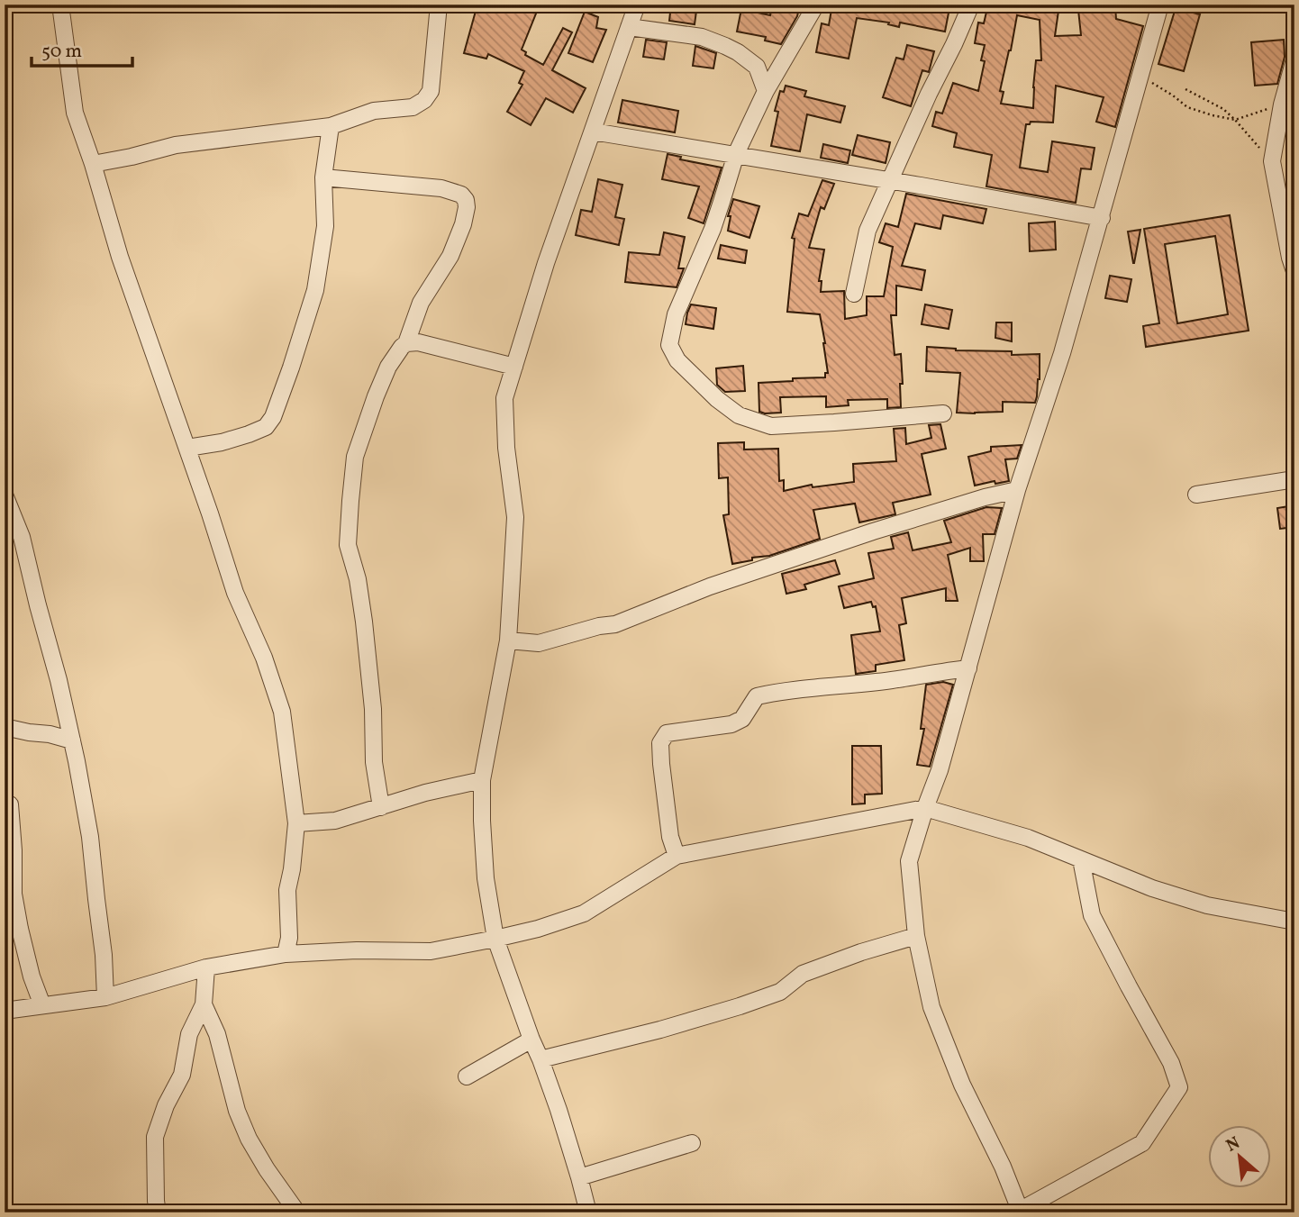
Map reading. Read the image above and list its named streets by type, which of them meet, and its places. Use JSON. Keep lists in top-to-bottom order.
{
  "scale_bar": "50 m",
  "north": "top left"
}
